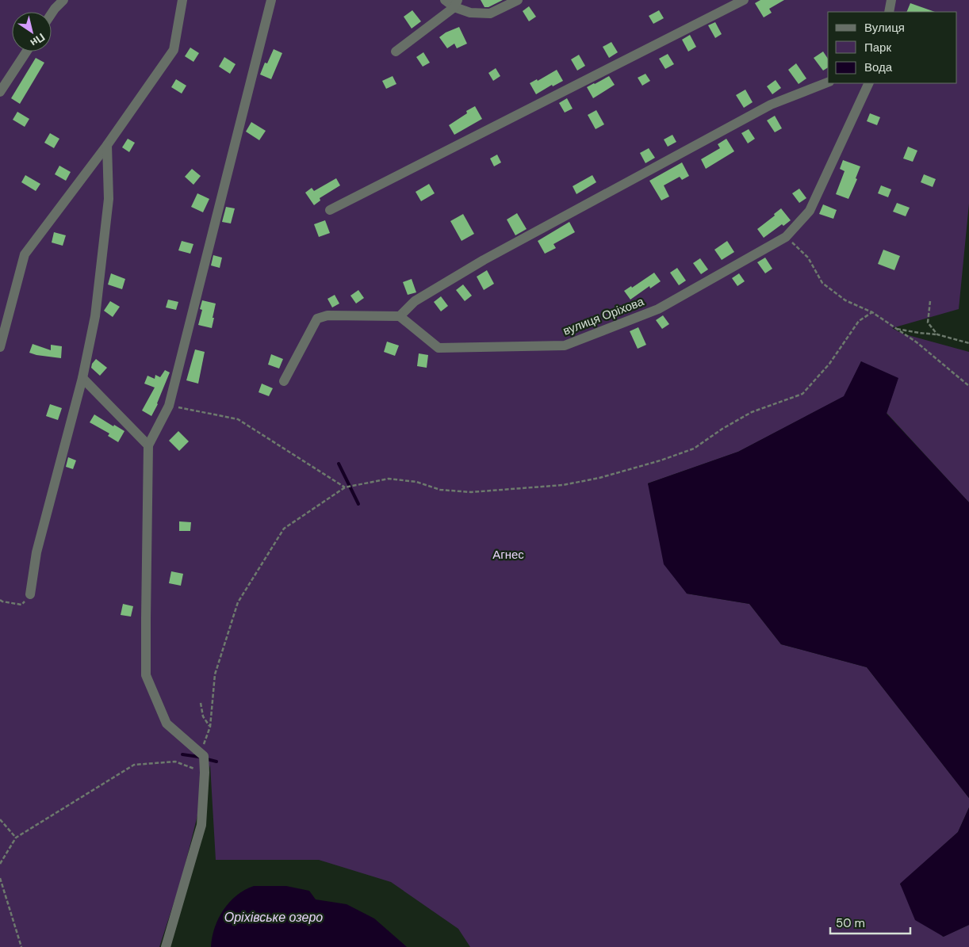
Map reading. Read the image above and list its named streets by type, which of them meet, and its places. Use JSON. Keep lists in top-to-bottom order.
{
  "streets": {
    "lane": ["вулиця Оріхова"]
  },
  "water": ["Оріхівське озеро"],
  "parks": ["Агнес"],
  "legend": ["Вулиця", "Парк", "Вода"],
  "scale_bar": "50 m",
  "north": "bottom right"
}
